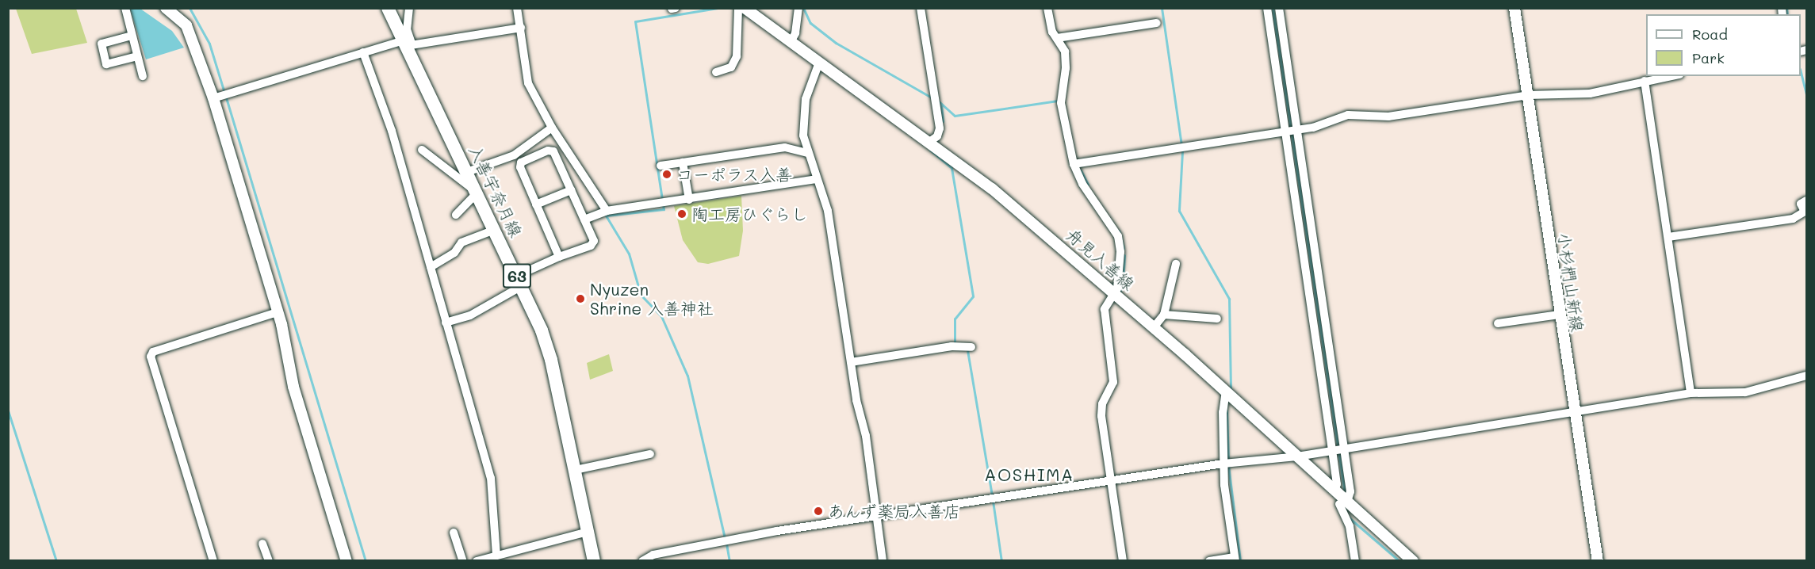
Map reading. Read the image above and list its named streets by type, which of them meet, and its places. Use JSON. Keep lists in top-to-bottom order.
{
  "streets": {
    "main road": [
      "入善宇奈月線",
      "舟見入善線",
      "63",
      "小杉椚山新線"
    ]
  },
  "districts": ["AOSHIMA"],
  "places": [
    "コーポラス入善",
    "陶工房ひぐらし",
    "Nyuzen Shrine 入善神社",
    "あんず薬局入善店"
  ],
  "legend": ["Road", "Park"]
}
